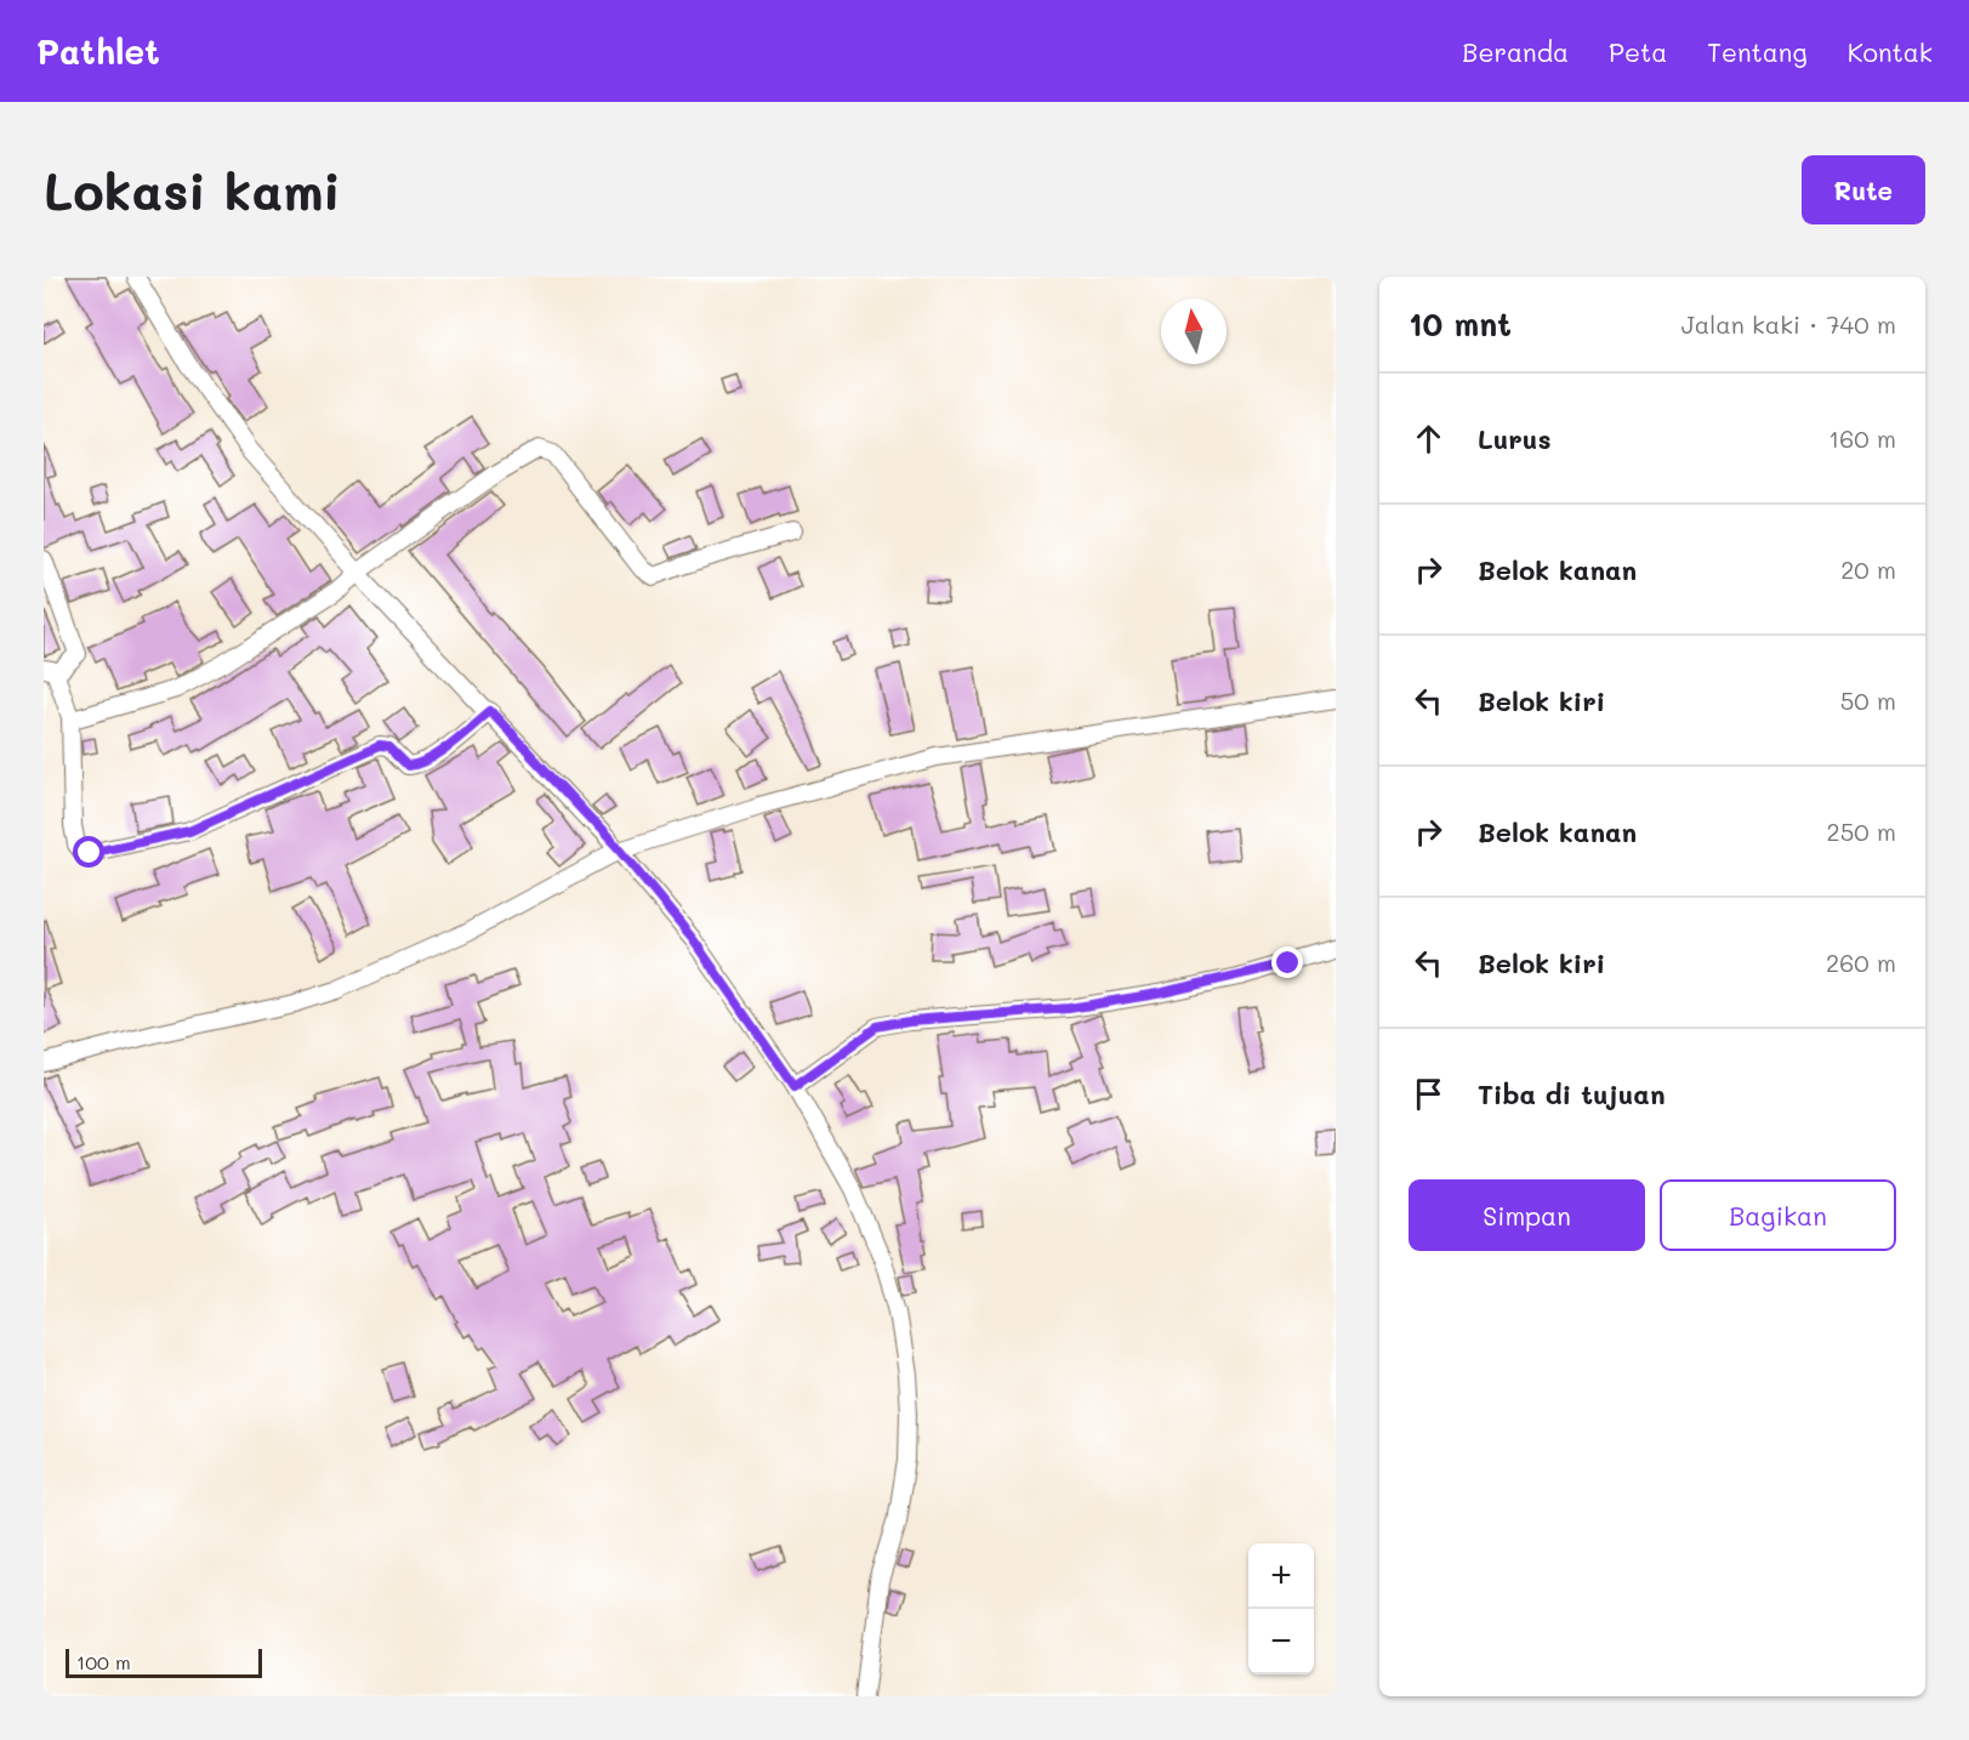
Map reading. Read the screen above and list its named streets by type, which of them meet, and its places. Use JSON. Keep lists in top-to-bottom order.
{
  "scale_bar": "100 m",
  "north": "top",
  "page": {
    "header": "Pathlet",
    "nav": [
      "Beranda",
      "Peta",
      "Tentang",
      "Kontak"
    ],
    "buttons": [
      "Rute",
      ["Simpan", "Bagikan"]
    ],
    "title": "Lokasi kami",
    "heading": ["10 mnt", "Jalan kaki · 740 m"],
    "list": [
      ["Lurus", "160 m"],
      ["Belok kanan", "20 m"],
      ["Belok kiri", "50 m"],
      ["Belok kanan", "250 m"],
      ["Belok kiri", "260 m"],
      "Tiba di tujuan"
    ],
    "map_buttons": ["+", "−"],
    "scale": "100 m"
  }
}
